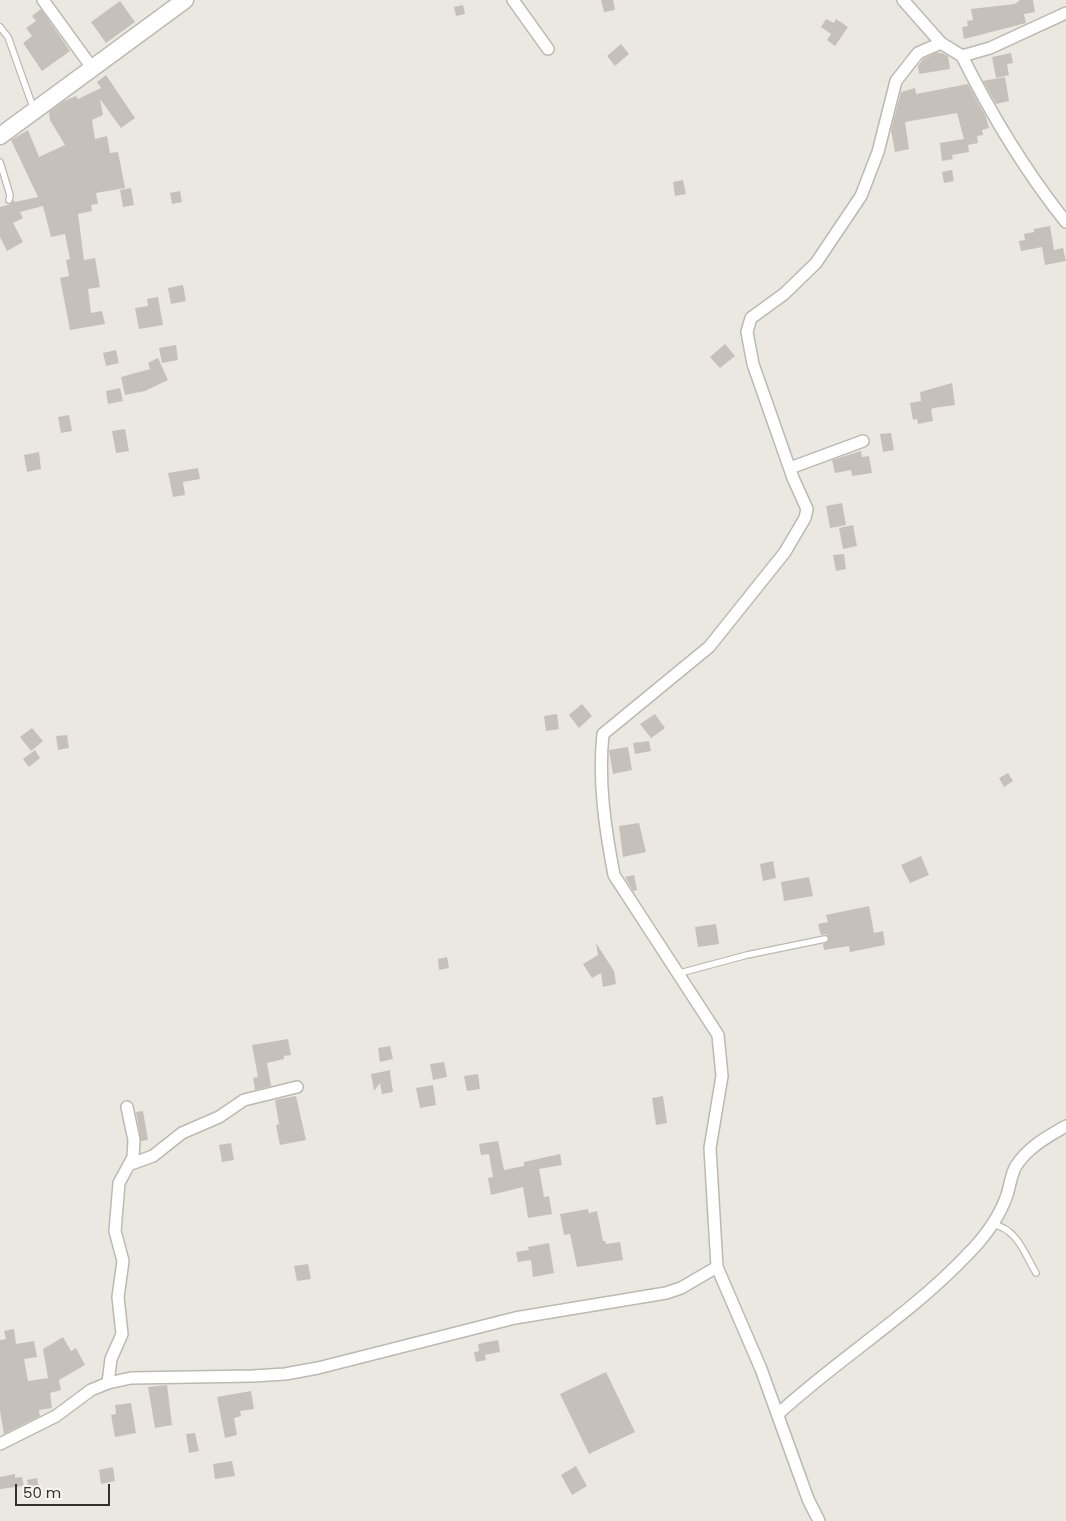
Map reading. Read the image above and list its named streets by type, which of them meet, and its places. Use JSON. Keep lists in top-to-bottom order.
{
  "scale_bar": "50 m"
}
